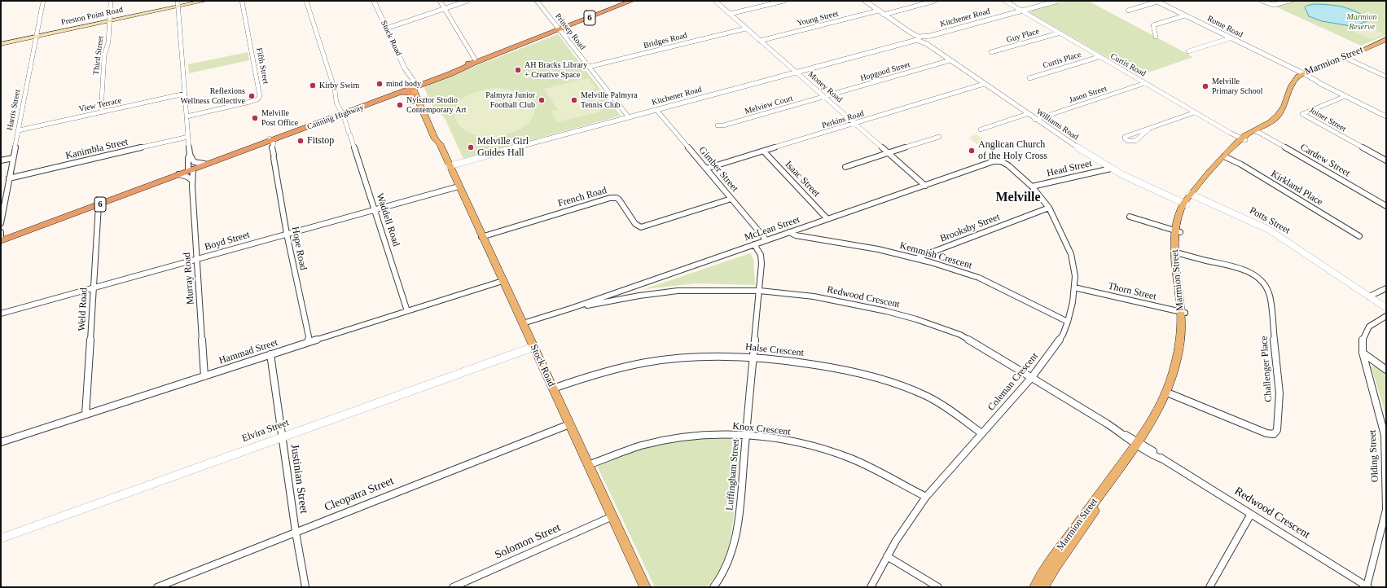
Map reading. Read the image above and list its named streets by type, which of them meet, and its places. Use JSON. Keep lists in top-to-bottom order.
{
  "streets": {
    "highway": ["6", "Canning Highway"],
    "main road": ["Preston Point Road", "Stock Road", "Marmion Street"],
    "street": [
      "Kitchener Road",
      "Young Street",
      "Rome Road",
      "Prinsep Road",
      "Guy Place",
      "Bridges Road",
      "Third Street",
      "Curtis Place",
      "Curtis Road",
      "Fifth Street",
      "Hopgood Street",
      "Money Road",
      "Jason Street",
      "View Terrace",
      "Melview Court",
      "Harris Street",
      "Perkins Road",
      "Joiner Street",
      "Williams Road",
      "Kanimbla Street",
      "Cardew Street",
      "Head Street",
      "Gimber Street",
      "Isaac Street",
      "Kirkland Place",
      "French Road",
      "Waddell Road",
      "Potts Street",
      "Brooksby Street",
      "McLean Street",
      "Boyd Street",
      "Hope Road",
      "Kemmish Crescent",
      "Murray Road",
      "Thorn Street",
      "Redwood Crescent",
      "Weld Road",
      "Halse Crescent",
      "Hammad Street",
      "Challenger Place",
      "Coleman Crescent",
      "Knox Crescent",
      "Elvira Street",
      "Olding Street",
      "Luffingham Street",
      "Justinian Street",
      "Cleopatra Street",
      "Solomon Street"
    ]
  },
  "crossings": [
    ["Preston Point Road", "Third Street"],
    ["Preston Point Road", "Harris Street"],
    ["Preston Point Road", "Murray Road"],
    ["Kitchener Road", "Prinsep Road"],
    ["Kitchener Road", "Stock Road"],
    ["Kitchener Road", "Curtis Road"],
    ["Kitchener Road", "Money Road"],
    ["Kitchener Road", "Williams Road"],
    ["Kitchener Road", "Gimber Street"],
    ["Young Street", "Money Road"],
    ["Young Street", "Williams Road"],
    ["Rome Road", "Marmion Street"],
    ["Rome Road", "Joiner Street"],
    ["Prinsep Road", "Bridges Road"],
    ["Prinsep Road", "Canning Highway"],
    ["Guy Place", "Curtis Road"],
    ["Stock Road", "Canning Highway"],
    ["Stock Road", "French Road"],
    ["Stock Road", "McLean Street"],
    ["Stock Road", "Boyd Street"],
    ["Stock Road", "Halse Crescent"],
    ["Stock Road", "Hammad Street"],
    ["Stock Road", "Knox Crescent"],
    ["Stock Road", "Elvira Street"],
    ["Stock Road", "Cleopatra Street"],
    ["Stock Road", "Solomon Street"],
    ["Bridges Road", "Money Road"],
    ["Third Street", "View Terrace"],
    ["Curtis Place", "Curtis Road"],
    ["Marmion Street", "Curtis Road"],
    ["Marmion Street", "Williams Road"],
    ["Marmion Street", "Cardew Street"],
    ["Marmion Street", "Kirkland Place"],
    ["Marmion Street", "Potts Street"],
    ["Marmion Street", "Thorn Street"],
    ["Marmion Street", "Redwood Crescent"],
    ["Marmion Street", "Challenger Place"],
    ["Curtis Road", "Jason Street"],
    ["Fifth Street", "Murray Road"],
    ["Hopgood Street", "Money Road"],
    ["Hopgood Street", "Melview Court"],
    ["Hopgood Street", "Williams Road"],
    ["Money Road", "Melview Court"],
    ["Money Road", "Perkins Road"],
    ["Money Road", "McLean Street"],
    ["Jason Street", "Williams Road"],
    ["View Terrace", "Harris Street"],
    ["View Terrace", "Murray Road"],
    ["Harris Street", "Kanimbla Street"],
    ["Canning Highway", "Waddell Road"],
    ["Canning Highway", "Hope Road"],
    ["Canning Highway", "Murray Road"],
    ["Canning Highway", "Weld Road"],
    ["Perkins Road", "Williams Road"],
    ["Perkins Road", "Gimber Street"],
    ["Perkins Road", "Isaac Street"],
    ["Williams Road", "Head Street"],
    ["Kanimbla Street", "Murray Road"],
    ["Head Street", "Coleman Crescent"],
    ["Gimber Street", "French Road"],
    ["Gimber Street", "McLean Street"],
    ["Isaac Street", "McLean Street"],
    ["Waddell Road", "Boyd Street"],
    ["Waddell Road", "Hammad Street"],
    ["Brooksby Street", "Kemmish Crescent"],
    ["Brooksby Street", "Coleman Crescent"],
    ["McLean Street", "Kemmish Crescent"],
    ["McLean Street", "Redwood Crescent"],
    ["McLean Street", "Coleman Crescent"],
    ["McLean Street", "Luffingham Street"],
    ["Boyd Street", "Hope Road"],
    ["Boyd Street", "Murray Road"],
    ["Boyd Street", "Weld Road"],
    ["Hope Road", "Hammad Street"],
    ["Kemmish Crescent", "Coleman Crescent"],
    ["Murray Road", "Hammad Street"],
    ["Thorn Street", "Coleman Crescent"],
    ["Redwood Crescent", "Coleman Crescent"],
    ["Redwood Crescent", "Olding Street"],
    ["Redwood Crescent", "Luffingham Street"],
    ["Weld Road", "Hammad Street"],
    ["Halse Crescent", "Coleman Crescent"],
    ["Halse Crescent", "Luffingham Street"],
    ["Hammad Street", "Justinian Street"],
    ["Coleman Crescent", "Knox Crescent"],
    ["Knox Crescent", "Luffingham Street"],
    ["Elvira Street", "Justinian Street"],
    ["Justinian Street", "Cleopatra Street"]
  ],
  "districts": ["Melville"],
  "parks": ["Marmion Reserve"],
  "places": [
    "AH Bracks Library + Creative Space",
    "mind body",
    "Kirby Swim",
    "Melville Primary School",
    "Reflexions Wellness Collective",
    "Palmyra Junior Football Club",
    "Melville Palmyra Tennis Club",
    "Nyisztor Studio Contemporary Art",
    "Melville Post Office",
    "Fitstop",
    "Melville Girl Guides Hall",
    "Anglican Church of the Holy Cross"
  ]
}
